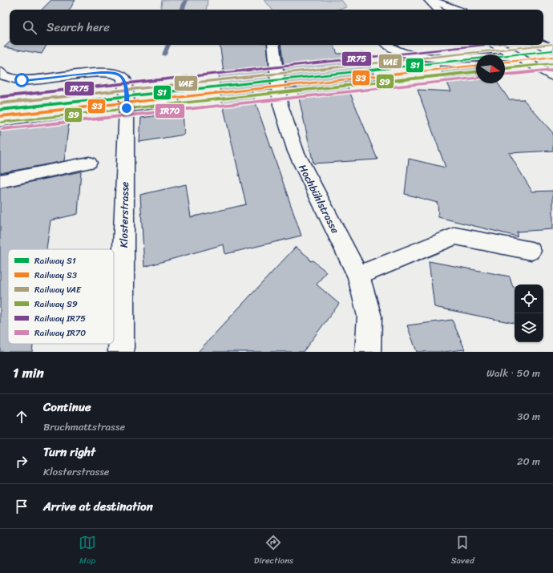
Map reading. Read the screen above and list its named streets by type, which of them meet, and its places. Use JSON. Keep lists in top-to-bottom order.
{
  "streets": {
    "street": ["Hochbühlstrasse", "Klosterstrasse"]
  },
  "lines": [
    "rail line VAE",
    "rail line IR75",
    "rail line S1",
    "rail line S3",
    "rail line S9",
    "rail line IR70"
  ],
  "legend": [
    "Railway S1",
    "Railway S3",
    "Railway VAE",
    "Railway S9",
    "Railway IR75",
    "Railway IR70"
  ],
  "north": "right",
  "page": {
    "search": "Search here",
    "heading": ["1 min", "Walk · 50 m"],
    "list": [
      ["Continue", "Bruchmattstrasse", "30 m"],
      ["Turn right", "Klosterstrasse", "20 m"],
      "Arrive at destination"
    ],
    "nav": ["Map", "Directions", "Saved"]
  }
}
